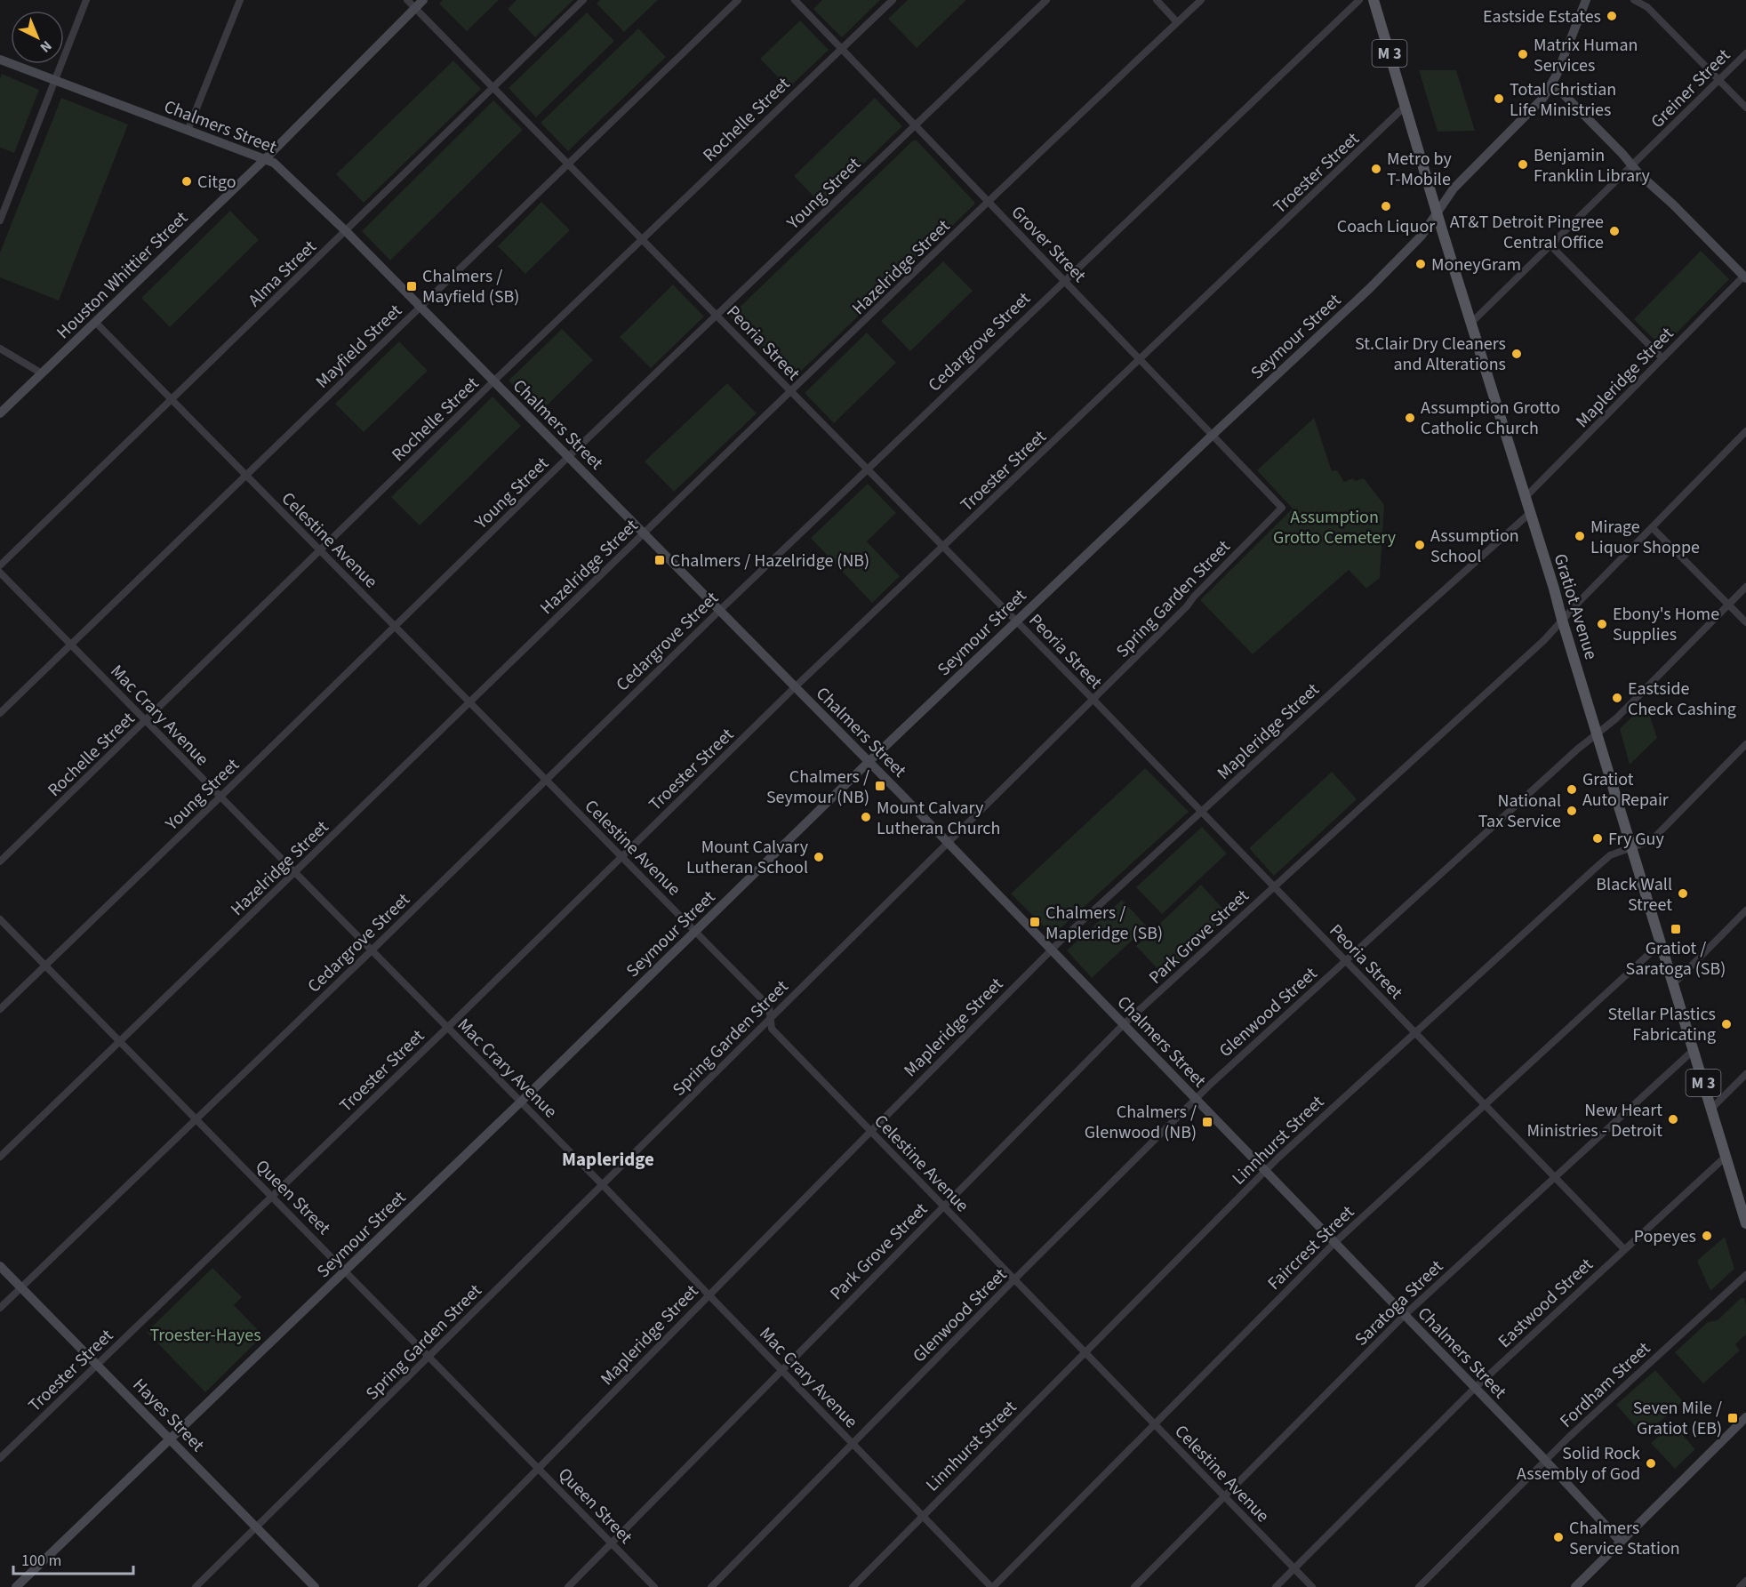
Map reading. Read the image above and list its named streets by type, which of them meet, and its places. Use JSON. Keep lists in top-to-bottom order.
{
  "streets": {
    "main road": ["M 3", "Gratiot Avenue"],
    "street": [
      "Greiner Street",
      "Rochelle Street",
      "Chalmers Street",
      "Troester Street",
      "Young Street",
      "Grover Street",
      "Hazelridge Street",
      "Alma Street",
      "Houston Whittier Street",
      "Seymour Street",
      "Cedargrove Street",
      "Peoria Street",
      "Mayfield Street",
      "Mapleridge Street",
      "Celestine Avenue",
      "Spring Garden Street",
      "Mac Crary Avenue",
      "Park Grove Street",
      "Glenwood Street",
      "Linnhurst Street",
      "Queen Street",
      "Faircrest Street",
      "Saratoga Street",
      "Eastwood Street",
      "Fordham Street",
      "Hayes Street"
    ]
  },
  "crossings": [
    ["Greiner Street", "Gratiot Avenue"],
    ["Rochelle Street", "Chalmers Street"],
    ["Rochelle Street", "Grover Street"],
    ["Rochelle Street", "Peoria Street"],
    ["Rochelle Street", "Celestine Avenue"],
    ["Rochelle Street", "Mac Crary Avenue"],
    ["Chalmers Street", "Troester Street"],
    ["Chalmers Street", "Young Street"],
    ["Chalmers Street", "Hazelridge Street"],
    ["Chalmers Street", "Alma Street"],
    ["Chalmers Street", "Houston Whittier Street"],
    ["Chalmers Street", "Seymour Street"],
    ["Chalmers Street", "Cedargrove Street"],
    ["Chalmers Street", "Mayfield Street"],
    ["Chalmers Street", "Mapleridge Street"],
    ["Chalmers Street", "Spring Garden Street"],
    ["Chalmers Street", "Park Grove Street"],
    ["Chalmers Street", "Glenwood Street"],
    ["Chalmers Street", "Linnhurst Street"],
    ["Chalmers Street", "Faircrest Street"],
    ["Chalmers Street", "Saratoga Street"],
    ["Chalmers Street", "Eastwood Street"],
    ["Chalmers Street", "Fordham Street"],
    ["Troester Street", "Grover Street"],
    ["Troester Street", "Peoria Street"],
    ["Troester Street", "Celestine Avenue"],
    ["Troester Street", "Gratiot Avenue"],
    ["Troester Street", "Mac Crary Avenue"],
    ["Troester Street", "Queen Street"],
    ["Troester Street", "Hayes Street"],
    ["Young Street", "Grover Street"],
    ["Young Street", "Peoria Street"],
    ["Young Street", "Celestine Avenue"],
    ["Young Street", "Mac Crary Avenue"],
    ["Young Street", "Queen Street"],
    ["Grover Street", "Hazelridge Street"],
    ["Grover Street", "Seymour Street"],
    ["Grover Street", "Cedargrove Street"],
    ["Grover Street", "Spring Garden Street"],
    ["Hazelridge Street", "Peoria Street"],
    ["Hazelridge Street", "Celestine Avenue"],
    ["Hazelridge Street", "Mac Crary Avenue"],
    ["Hazelridge Street", "Queen Street"],
    ["Alma Street", "Peoria Street"],
    ["Alma Street", "Celestine Avenue"],
    ["Houston Whittier Street", "Peoria Street"],
    ["Houston Whittier Street", "Celestine Avenue"],
    ["Seymour Street", "Peoria Street"],
    ["Seymour Street", "Celestine Avenue"],
    ["Seymour Street", "Gratiot Avenue"],
    ["Seymour Street", "Mac Crary Avenue"],
    ["Seymour Street", "Queen Street"],
    ["Seymour Street", "Hayes Street"],
    ["Cedargrove Street", "Peoria Street"],
    ["Cedargrove Street", "Celestine Avenue"],
    ["Cedargrove Street", "Mac Crary Avenue"],
    ["Cedargrove Street", "Queen Street"],
    ["Cedargrove Street", "Hayes Street"],
    ["Peoria Street", "Mayfield Street"],
    ["Peoria Street", "Mapleridge Street"],
    ["Peoria Street", "Spring Garden Street"],
    ["Peoria Street", "Park Grove Street"],
    ["Peoria Street", "Glenwood Street"],
    ["Peoria Street", "Linnhurst Street"],
    ["Peoria Street", "Faircrest Street"],
    ["Peoria Street", "Saratoga Street"],
    ["Peoria Street", "Eastwood Street"],
    ["Mayfield Street", "Celestine Avenue"],
    ["Mayfield Street", "Mac Crary Avenue"],
    ["Mapleridge Street", "Celestine Avenue"],
    ["Mapleridge Street", "Gratiot Avenue"],
    ["Mapleridge Street", "Mac Crary Avenue"],
    ["Mapleridge Street", "Queen Street"],
    ["Celestine Avenue", "Spring Garden Street"],
    ["Celestine Avenue", "Park Grove Street"],
    ["Celestine Avenue", "Glenwood Street"],
    ["Celestine Avenue", "Linnhurst Street"],
    ["Celestine Avenue", "Faircrest Street"],
    ["Celestine Avenue", "Saratoga Street"],
    ["Celestine Avenue", "Eastwood Street"],
    ["Spring Garden Street", "Mac Crary Avenue"],
    ["Spring Garden Street", "Queen Street"],
    ["Spring Garden Street", "Hayes Street"],
    ["Gratiot Avenue", "Park Grove Street"],
    ["Gratiot Avenue", "Glenwood Street"],
    ["Gratiot Avenue", "Linnhurst Street"],
    ["Gratiot Avenue", "Faircrest Street"],
    ["Gratiot Avenue", "Saratoga Street"],
    ["Gratiot Avenue", "Eastwood Street"],
    ["Mac Crary Avenue", "Park Grove Street"],
    ["Mac Crary Avenue", "Glenwood Street"],
    ["Mac Crary Avenue", "Linnhurst Street"],
    ["Mac Crary Avenue", "Faircrest Street"],
    ["Park Grove Street", "Queen Street"]
  ],
  "districts": ["Mapleridge"],
  "parks": ["Assumption Grotto Cemetery", "Troester-Hayes"],
  "places": {
    "other": [
      "Eastside Estates",
      "Matrix Human Services",
      "Total Christian Life Ministries",
      "Benjamin Franklin Library",
      "Metro by T-Mobile",
      "Citgo",
      "Coach Liquor",
      "AT&T Detroit Pingree Central Office",
      "MoneyGram",
      "St.Clair Dry Cleaners and Alterations",
      "Assumption Grotto Catholic Church",
      "Mirage Liquor Shoppe",
      "Assumption School",
      "Ebony's Home Supplies",
      "Eastside Check Cashing",
      "Gratiot Auto Repair",
      "National Tax Service",
      "Mount Calvary Lutheran Church",
      "Fry Guy",
      "Mount Calvary Lutheran School",
      "Black Wall Street",
      "Stellar Plastics Fabricating",
      "New Heart Ministries - Detroit",
      "Popeyes",
      "Solid Rock Assembly of God",
      "Chalmers Service Station"
    ],
    "transit": [
      "Chalmers / Mayfield (SB)",
      "Chalmers / Hazelridge (NB)",
      "Chalmers / Seymour (NB)",
      "Chalmers / Mapleridge (SB)",
      "Gratiot / Saratoga (SB)",
      "Chalmers / Glenwood (NB)",
      "Seven Mile / Gratiot (EB)"
    ]
  },
  "scale_bar": "100 m",
  "north": "bottom right"
}
